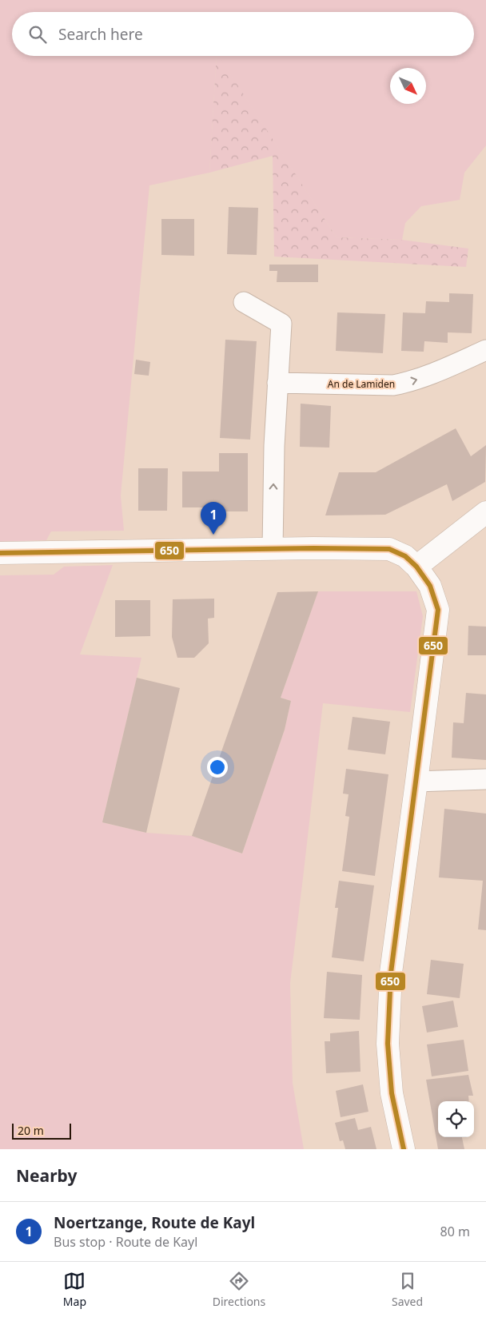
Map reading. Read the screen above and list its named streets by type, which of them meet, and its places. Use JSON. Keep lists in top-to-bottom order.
{
  "streets": {
    "street": ["An de Lamiden"]
  },
  "one_way": ["An de Lamiden"],
  "lines": ["transit line 650"],
  "scale_bar": "20 m",
  "north": "bottom right",
  "page": {
    "search": "Search here",
    "pins": "1",
    "scale": "20 m",
    "heading": "Nearby",
    "list": [
      {
        "mark": "1",
        "name": "Noertzange, Route de Kayl",
        "note": "Bus stop · Route de Kayl",
        "value": "80 m"
      }
    ],
    "nav": ["Map", "Directions", "Saved"]
  }
}
